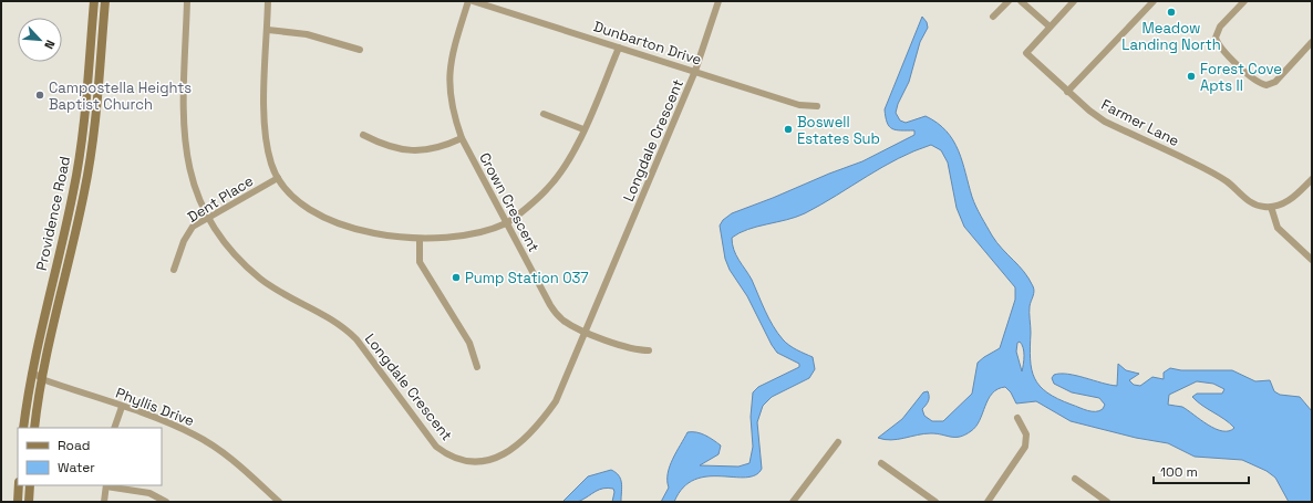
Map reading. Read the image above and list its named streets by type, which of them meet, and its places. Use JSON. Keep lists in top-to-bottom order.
{
  "streets": {
    "main road": ["Providence Road"],
    "street": [
      "Dunbarton Drive",
      "Farmer Lane",
      "Longdale Crescent",
      "Dent Place",
      "Crown Crescent",
      "Phyllis Drive"
    ]
  },
  "crossings": [
    ["Dunbarton Drive", "Longdale Crescent"],
    ["Longdale Crescent", "Dent Place"],
    ["Longdale Crescent", "Crown Crescent"],
    ["Providence Road", "Phyllis Drive"]
  ],
  "places": [
    "Meadow Landing North",
    "Forest Cove Apts II",
    "Campostella Heights Baptist Church",
    "Boswell Estates Sub",
    "Pump Station 037"
  ],
  "legend": ["Road", "Water"],
  "scale_bar": "100 m",
  "north": "bottom right"
}
